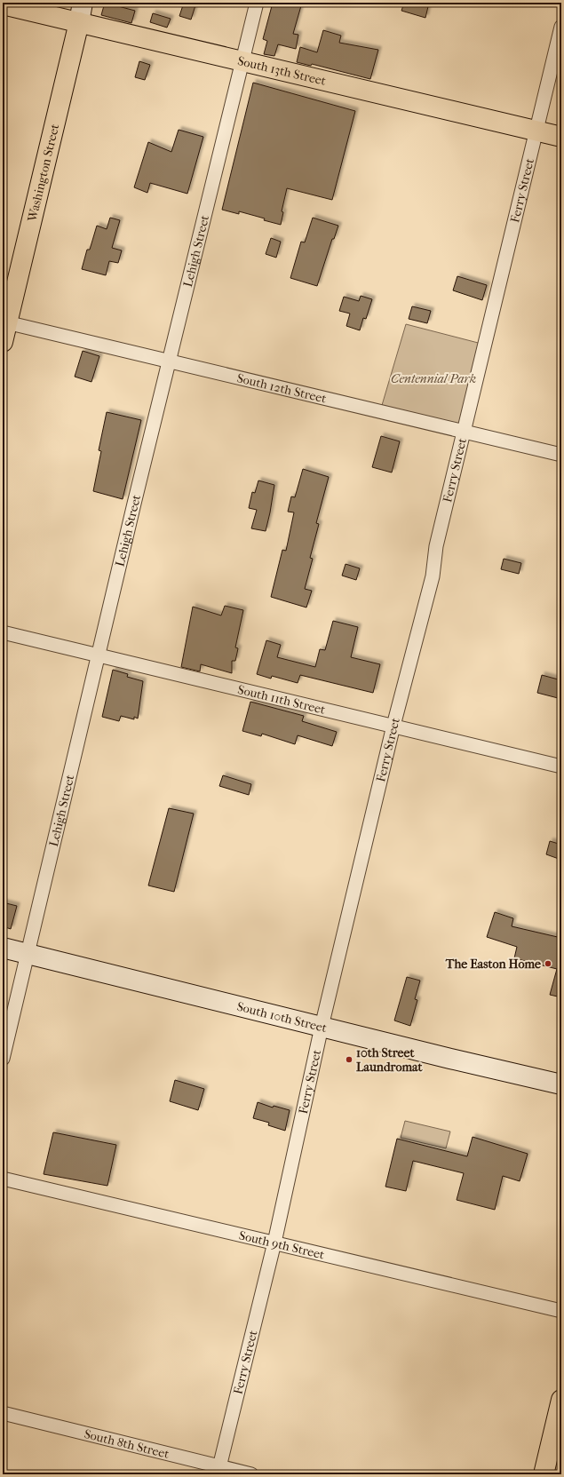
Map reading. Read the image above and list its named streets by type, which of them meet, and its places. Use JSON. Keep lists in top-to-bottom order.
{
  "streets": {
    "main road": ["South 13th Street", "Washington Street"],
    "street": [
      "Ferry Street",
      "Lehigh Street",
      "South 12th Street",
      "South 11th Street",
      "South 10th Street",
      "South 9th Street",
      "South 8th Street"
    ]
  },
  "crossings": [
    ["South 13th Street", "Washington Street"],
    ["South 13th Street", "Ferry Street"],
    ["South 13th Street", "Lehigh Street"],
    ["Washington Street", "South 12th Street"],
    ["Ferry Street", "South 12th Street"],
    ["Ferry Street", "South 11th Street"],
    ["Ferry Street", "South 10th Street"],
    ["Ferry Street", "South 9th Street"],
    ["Ferry Street", "South 8th Street"],
    ["Lehigh Street", "South 12th Street"],
    ["Lehigh Street", "South 11th Street"],
    ["Lehigh Street", "South 10th Street"]
  ],
  "parks": ["Centennial Park"],
  "places": ["The Easton Home", "10th Street Laundromat"]
}
